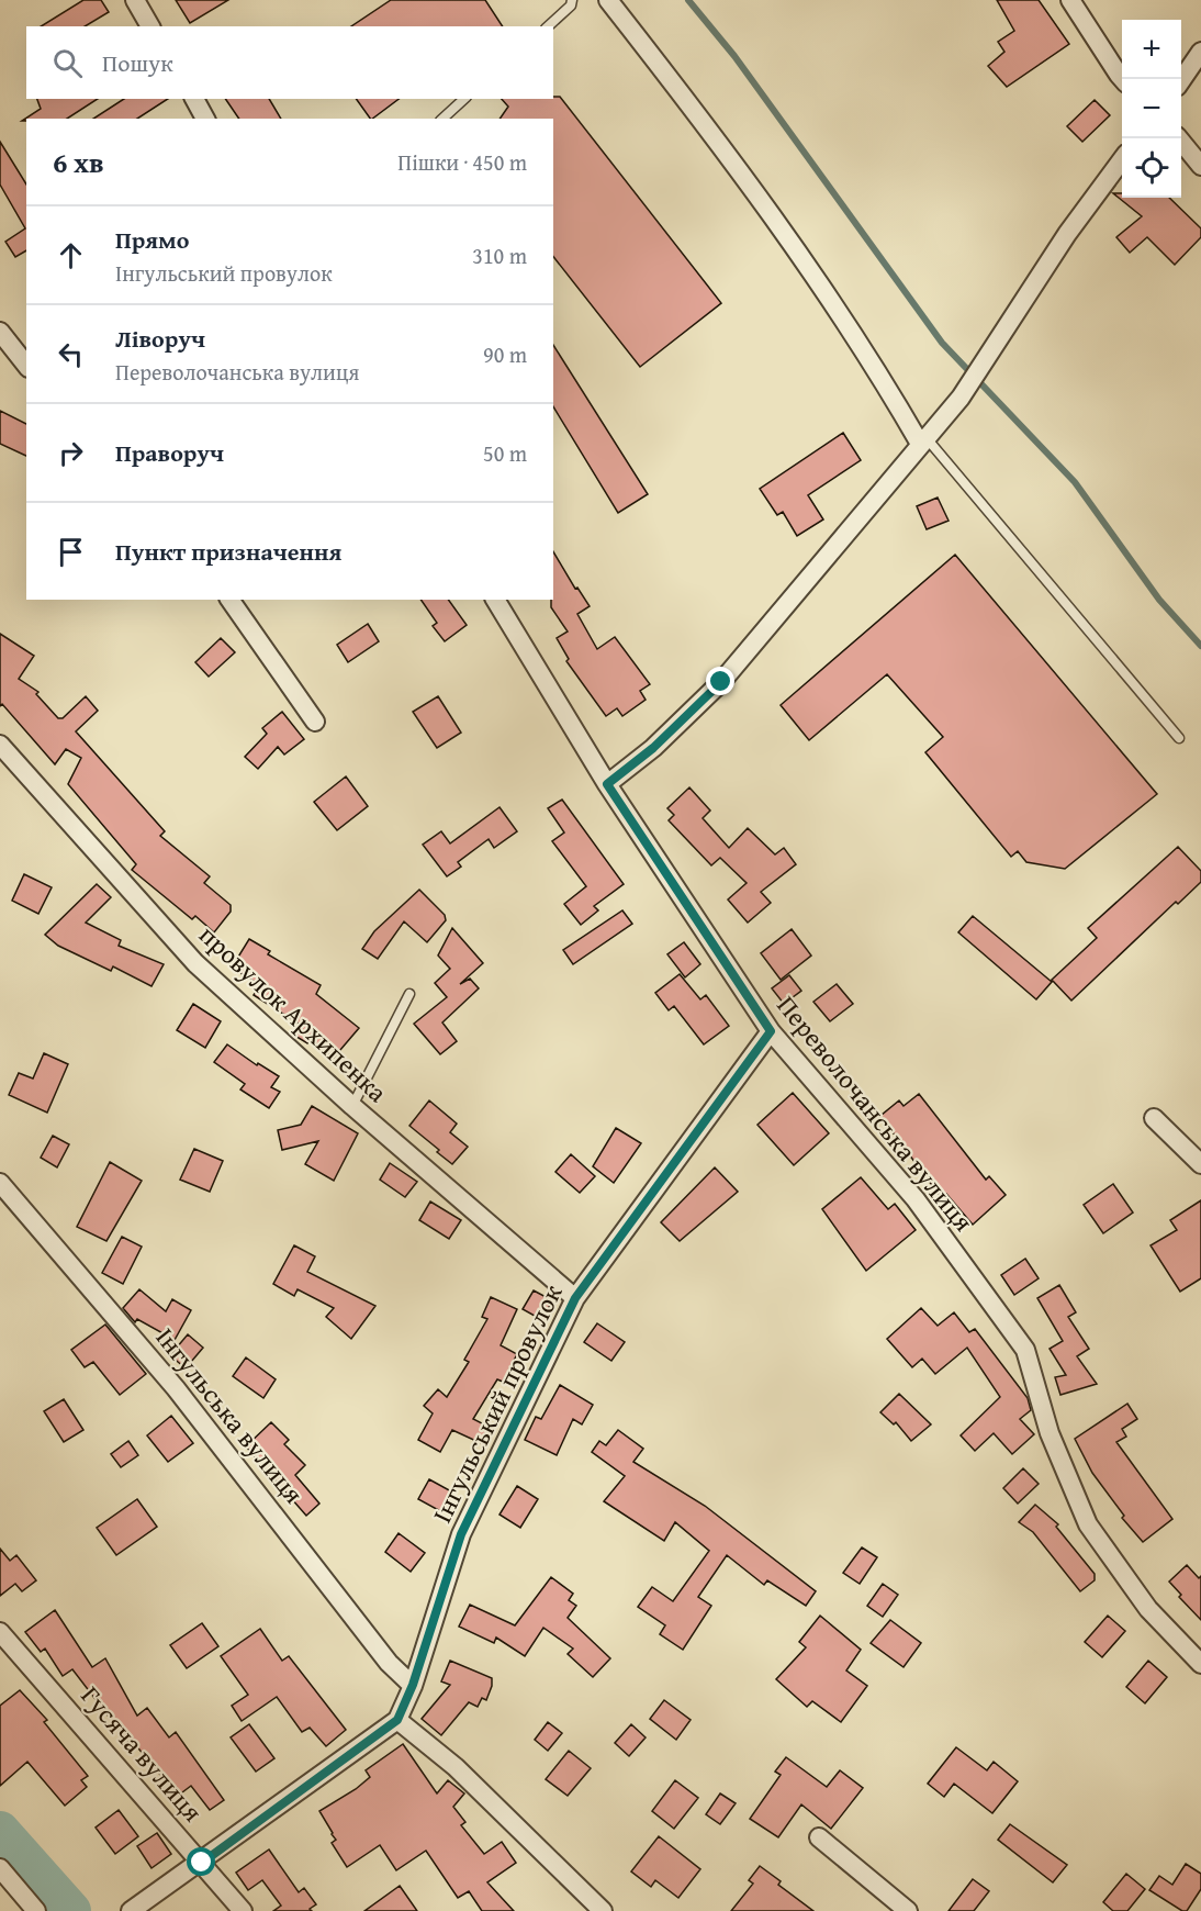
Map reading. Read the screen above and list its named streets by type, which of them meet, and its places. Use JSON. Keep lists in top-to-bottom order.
{
  "streets": {
    "street": [
      "провулок Архипенка",
      "Переволочанська вулиця",
      "Інгульський провулок",
      "Інгульська вулиця",
      "Гусяча вулиця"
    ]
  },
  "crossings": [
    ["провулок Архипенка", "Інгульський провулок"],
    ["Переволочанська вулиця", "Інгульський провулок"],
    ["Інгульський провулок", "Інгульська вулиця"]
  ],
  "page": {
    "map_buttons": ["+", "−"],
    "search": "Пошук",
    "heading": ["6 хв", "Пішки · 450 m"],
    "list": [
      ["Прямо", "Інгульський провулок", "310 m"],
      ["Ліворуч", "Переволочанська вулиця", "90 m"],
      ["Праворуч", "50 m"],
      "Пункт призначення"
    ]
  }
}
